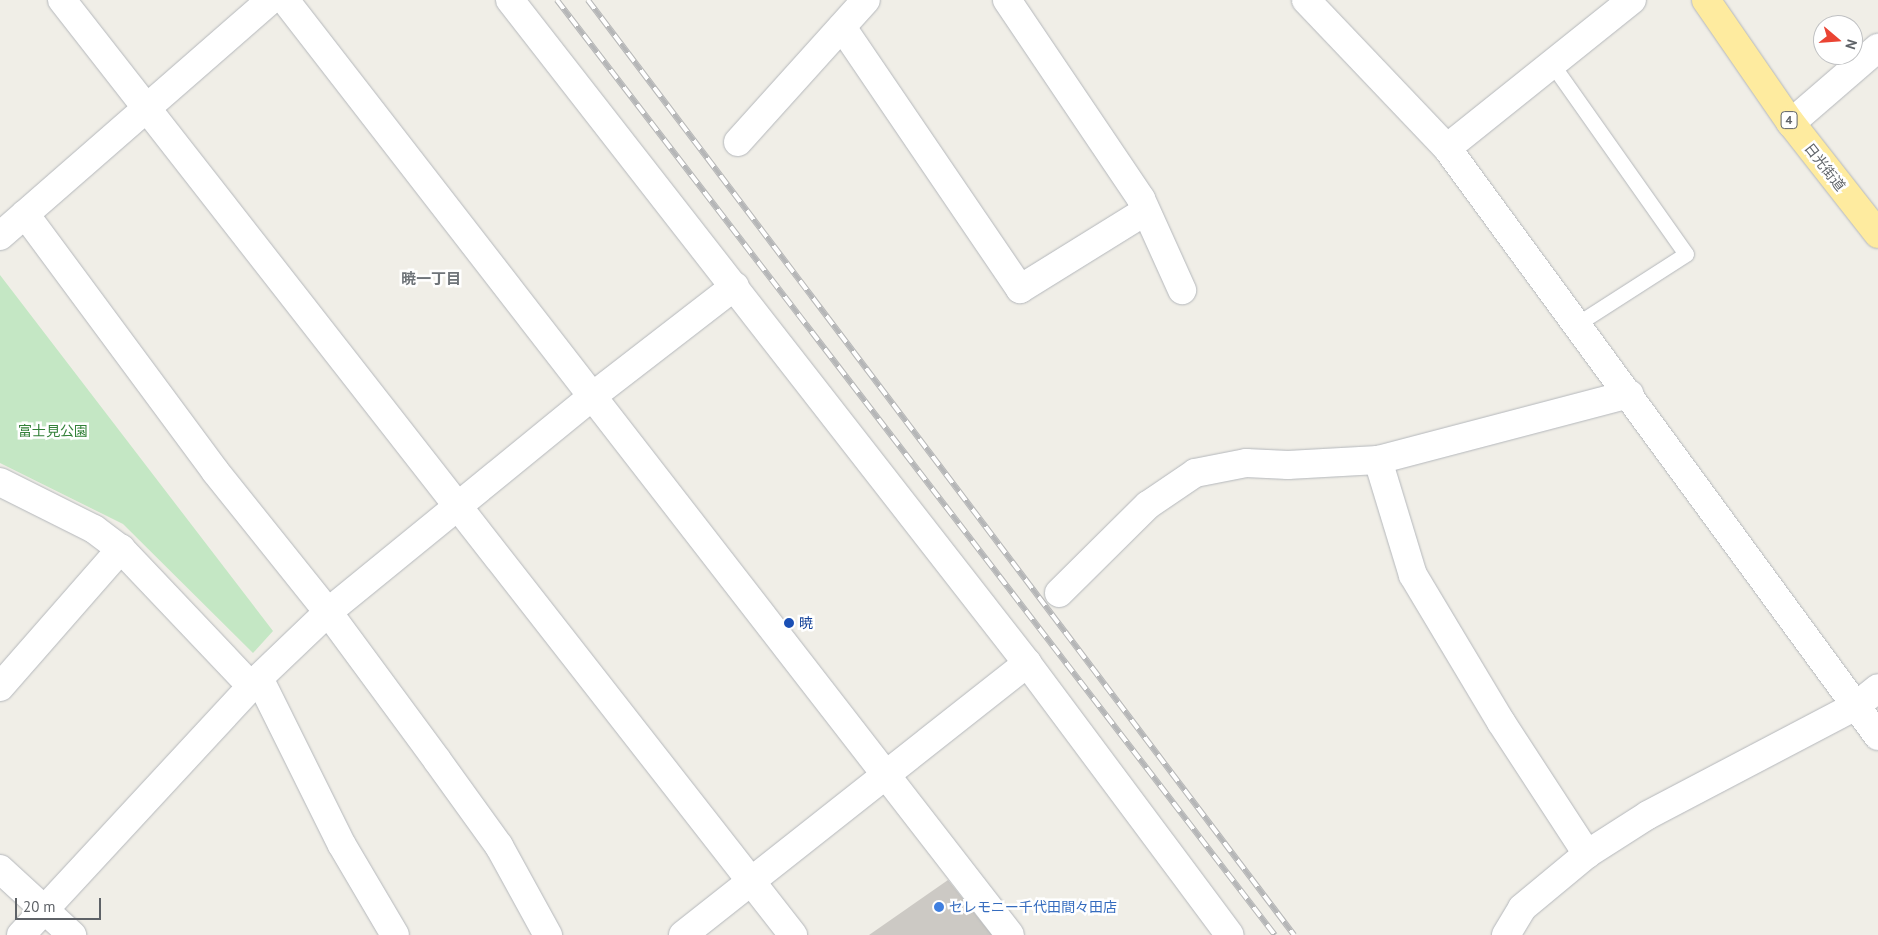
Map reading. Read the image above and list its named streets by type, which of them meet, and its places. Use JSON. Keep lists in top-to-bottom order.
{
  "streets": {
    "highway": ["4", "日光街道"]
  },
  "districts": ["暁一丁目"],
  "parks": ["富士見公園"],
  "places": ["暁", "セレモニー千代田間々田店"],
  "scale_bar": "20 m",
  "north": "right"
}
